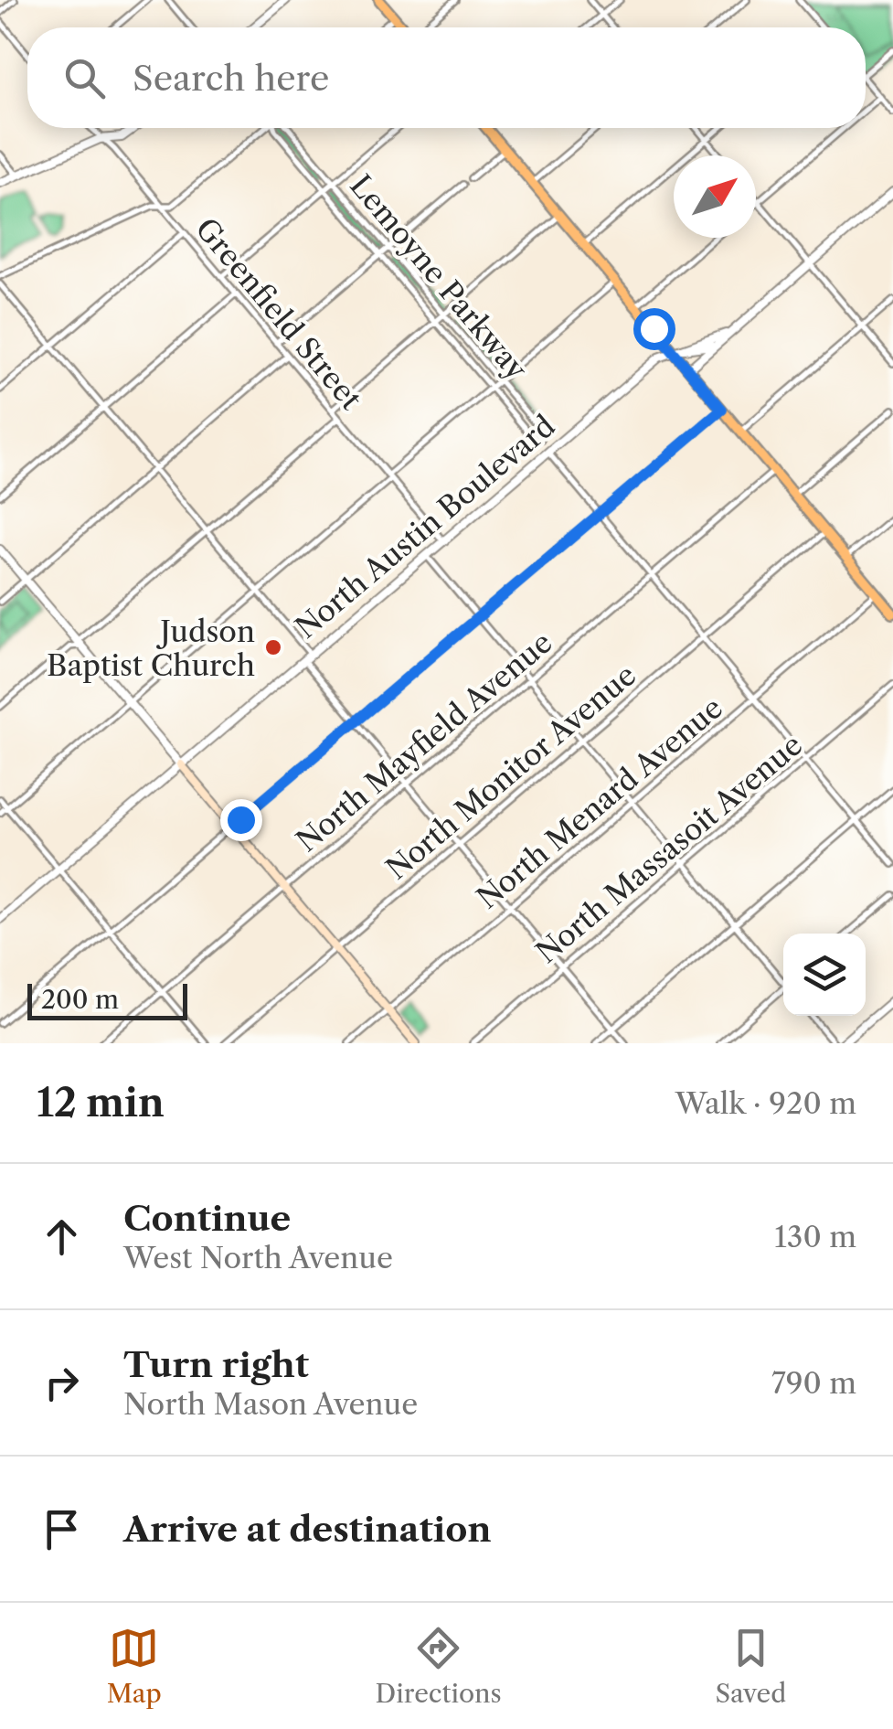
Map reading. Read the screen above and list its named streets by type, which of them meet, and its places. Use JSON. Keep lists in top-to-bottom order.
{
  "streets": {
    "street": [
      "Lemoyne Parkway",
      "Greenfield Street",
      "North Austin Boulevard",
      "North Mayfield Avenue",
      "North Monitor Avenue",
      "North Menard Avenue",
      "North Massasoit Avenue"
    ]
  },
  "crossings": [
    ["Greenfield Street", "North Austin Boulevard"]
  ],
  "places": ["Judson Baptist Church"],
  "scale_bar": "200 m",
  "north": "top right",
  "page": {
    "search": "Search here",
    "scale": "200 m",
    "heading": ["12 min", "Walk · 920 m"],
    "list": [
      ["Continue", "West North Avenue", "130 m"],
      ["Turn right", "North Mason Avenue", "790 m"],
      "Arrive at destination"
    ],
    "nav": ["Map", "Directions", "Saved"]
  }
}
